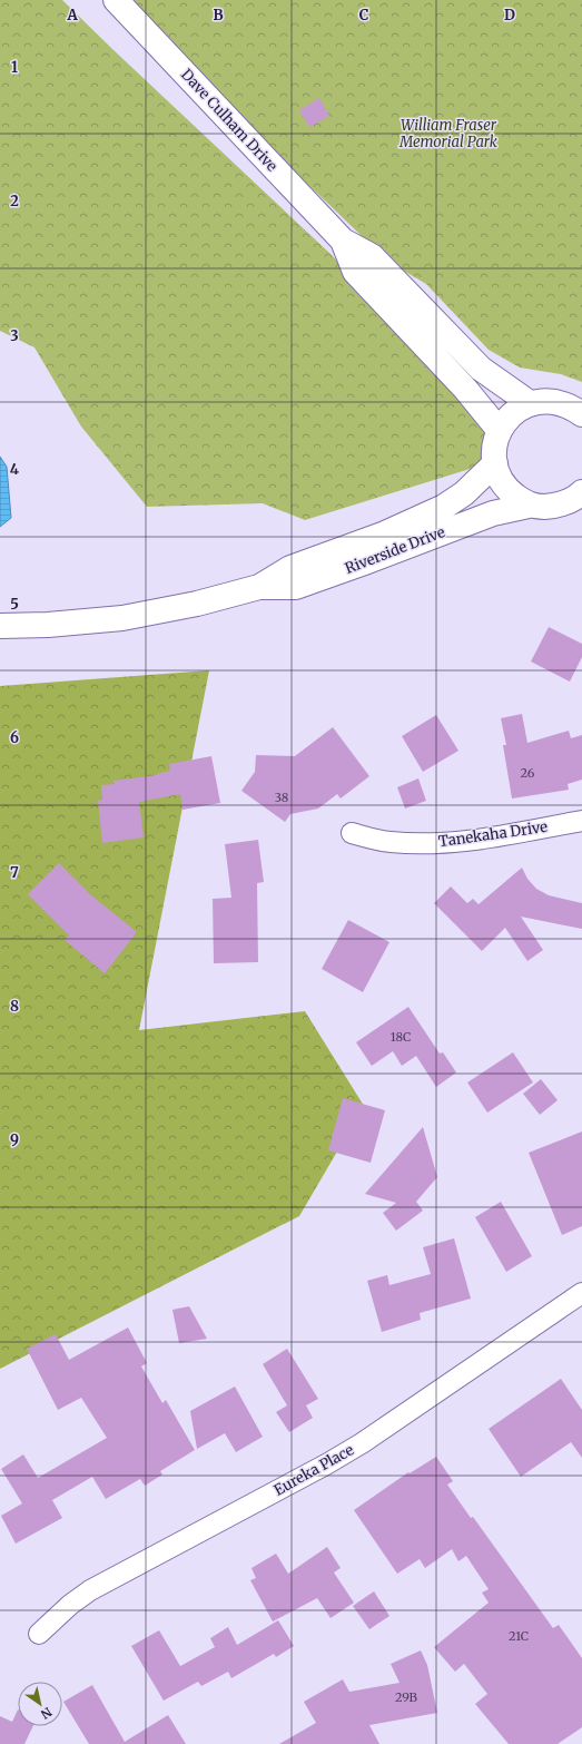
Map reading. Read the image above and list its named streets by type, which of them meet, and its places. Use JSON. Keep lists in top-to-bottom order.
{
  "streets": {
    "main road": ["Dave Culham Drive", "Riverside Drive"],
    "street": ["Tanekaha Drive", "Eureka Place"]
  },
  "parks": ["William Fraser Memorial Park"],
  "house_numbers": [
    "26",
    "38",
    "18C",
    "21C",
    "29B"
  ],
  "north": "bottom right",
  "grid": {
    "columns": [
      "A",
      "B",
      "C",
      "D"
    ],
    "rows": [
      "1",
      "2",
      "3",
      "4",
      "5",
      "6",
      "7",
      "8",
      "9"
    ]
  }
}
